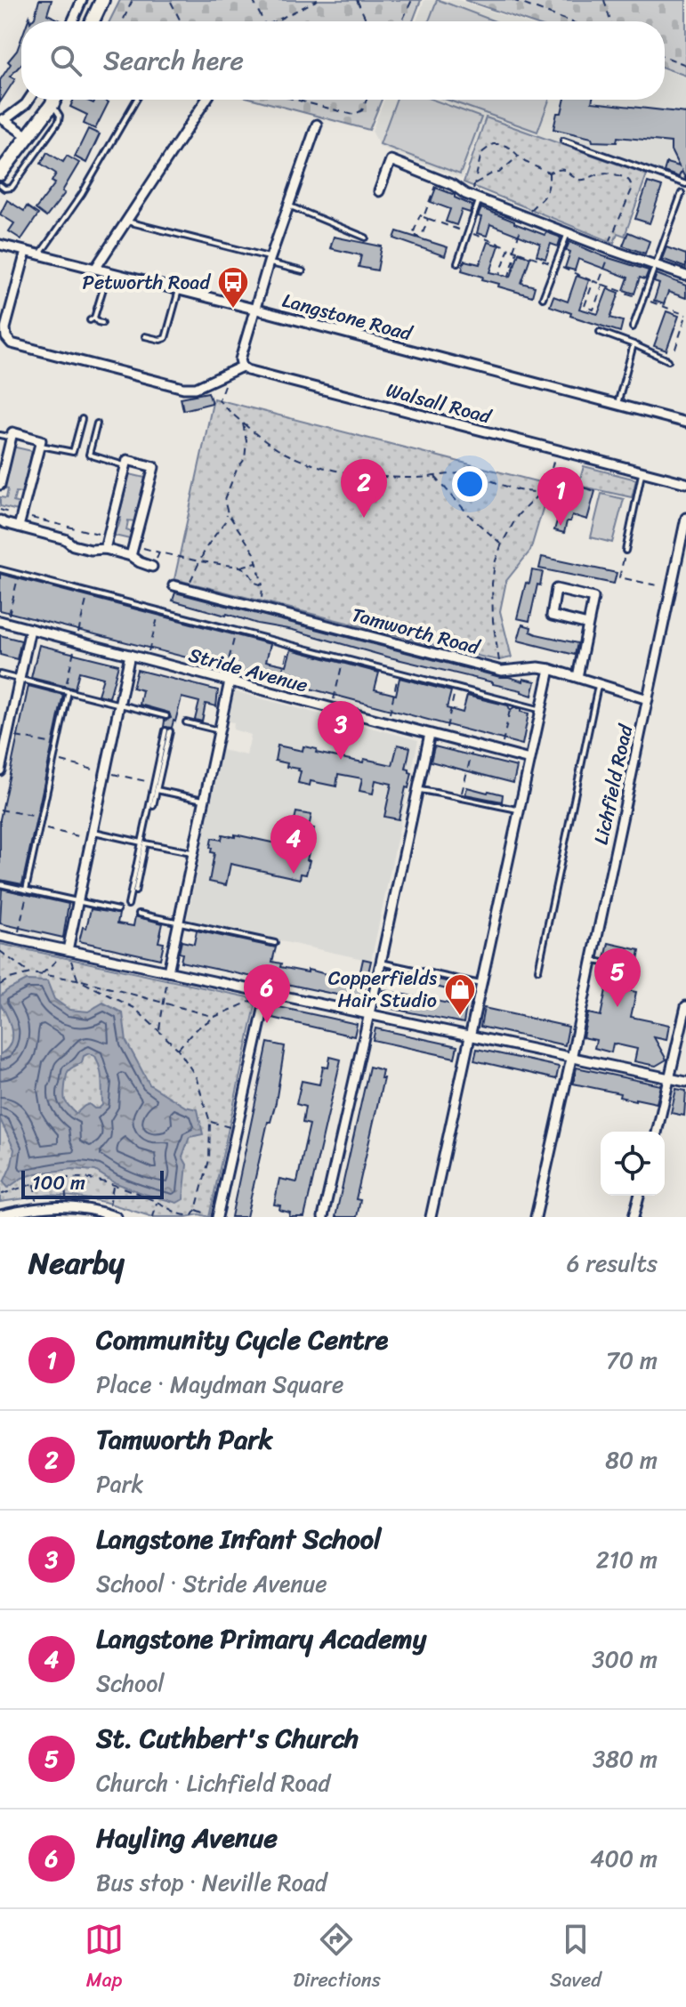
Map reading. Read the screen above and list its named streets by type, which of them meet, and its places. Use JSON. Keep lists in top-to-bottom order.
{
  "streets": {
    "street": [
      "Langstone Road",
      "Walsall Road",
      "Tamworth Road",
      "Stride Avenue",
      "Lichfield Road"
    ]
  },
  "crossings": [
    ["Tamworth Road", "Lichfield Road"]
  ],
  "places": {
    "bus stop": ["Petworth Road"],
    "shop": ["Copperfields Hair Studio"]
  },
  "scale_bar": "100 m",
  "page": {
    "search": "Search here",
    "pins": [
      "2",
      "1",
      "3",
      "4",
      "5",
      "6"
    ],
    "scale": "100 m",
    "heading": ["Nearby", "6 results"],
    "list": [
      {
        "mark": "1",
        "name": "Community Cycle Centre",
        "note": "Place · Maydman Square",
        "value": "70 m"
      },
      {
        "mark": "2",
        "name": "Tamworth Park",
        "note": "Park",
        "value": "80 m"
      },
      {
        "mark": "3",
        "name": "Langstone Infant School",
        "note": "School · Stride Avenue",
        "value": "210 m"
      },
      {
        "mark": "4",
        "name": "Langstone Primary Academy",
        "note": "School",
        "value": "300 m"
      },
      {
        "mark": "5",
        "name": "St. Cuthbert's Church",
        "note": "Church · Lichfield Road",
        "value": "380 m"
      },
      {
        "mark": "6",
        "name": "Hayling Avenue",
        "note": "Bus stop · Neville Road",
        "value": "400 m"
      }
    ],
    "nav": ["Map", "Directions", "Saved"]
  }
}
